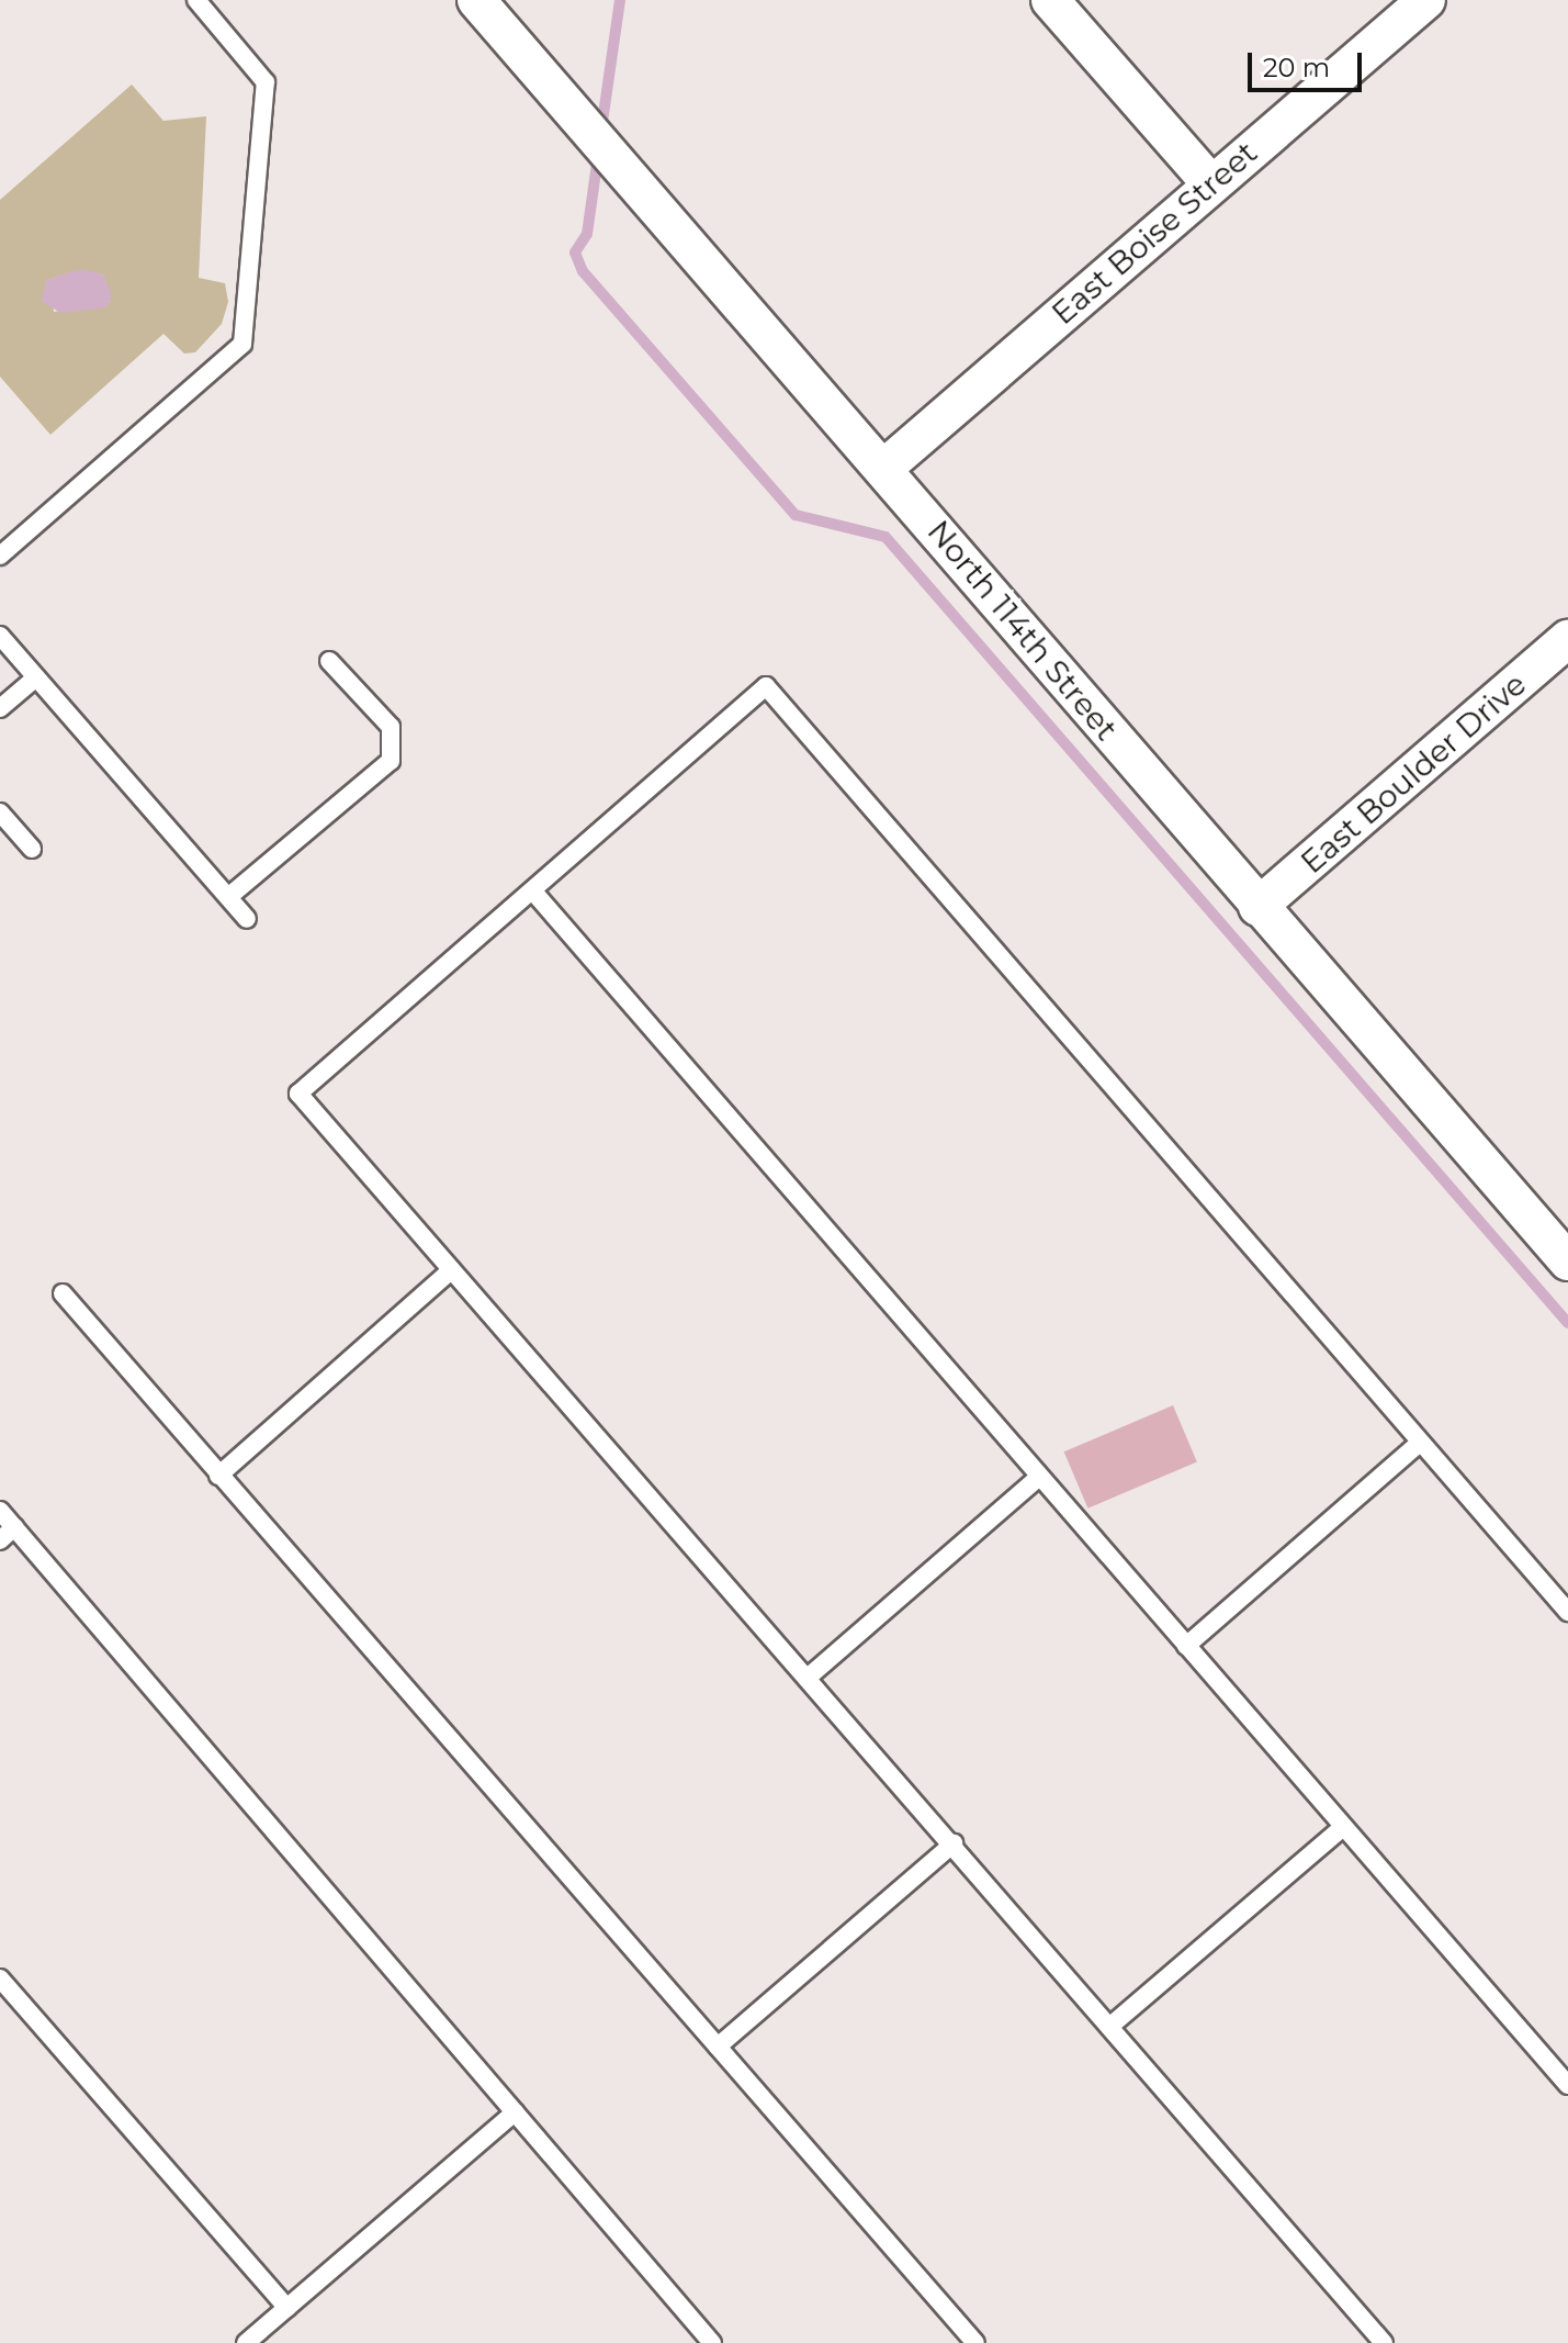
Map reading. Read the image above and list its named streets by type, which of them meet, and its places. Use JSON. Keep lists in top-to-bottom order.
{
  "streets": {
    "street": ["East Boise Street", "North 114th Street", "East Boulder Drive"]
  },
  "crossings": [
    ["East Boise Street", "North 114th Street"],
    ["North 114th Street", "East Boulder Drive"]
  ],
  "scale_bar": "20 m"
}
